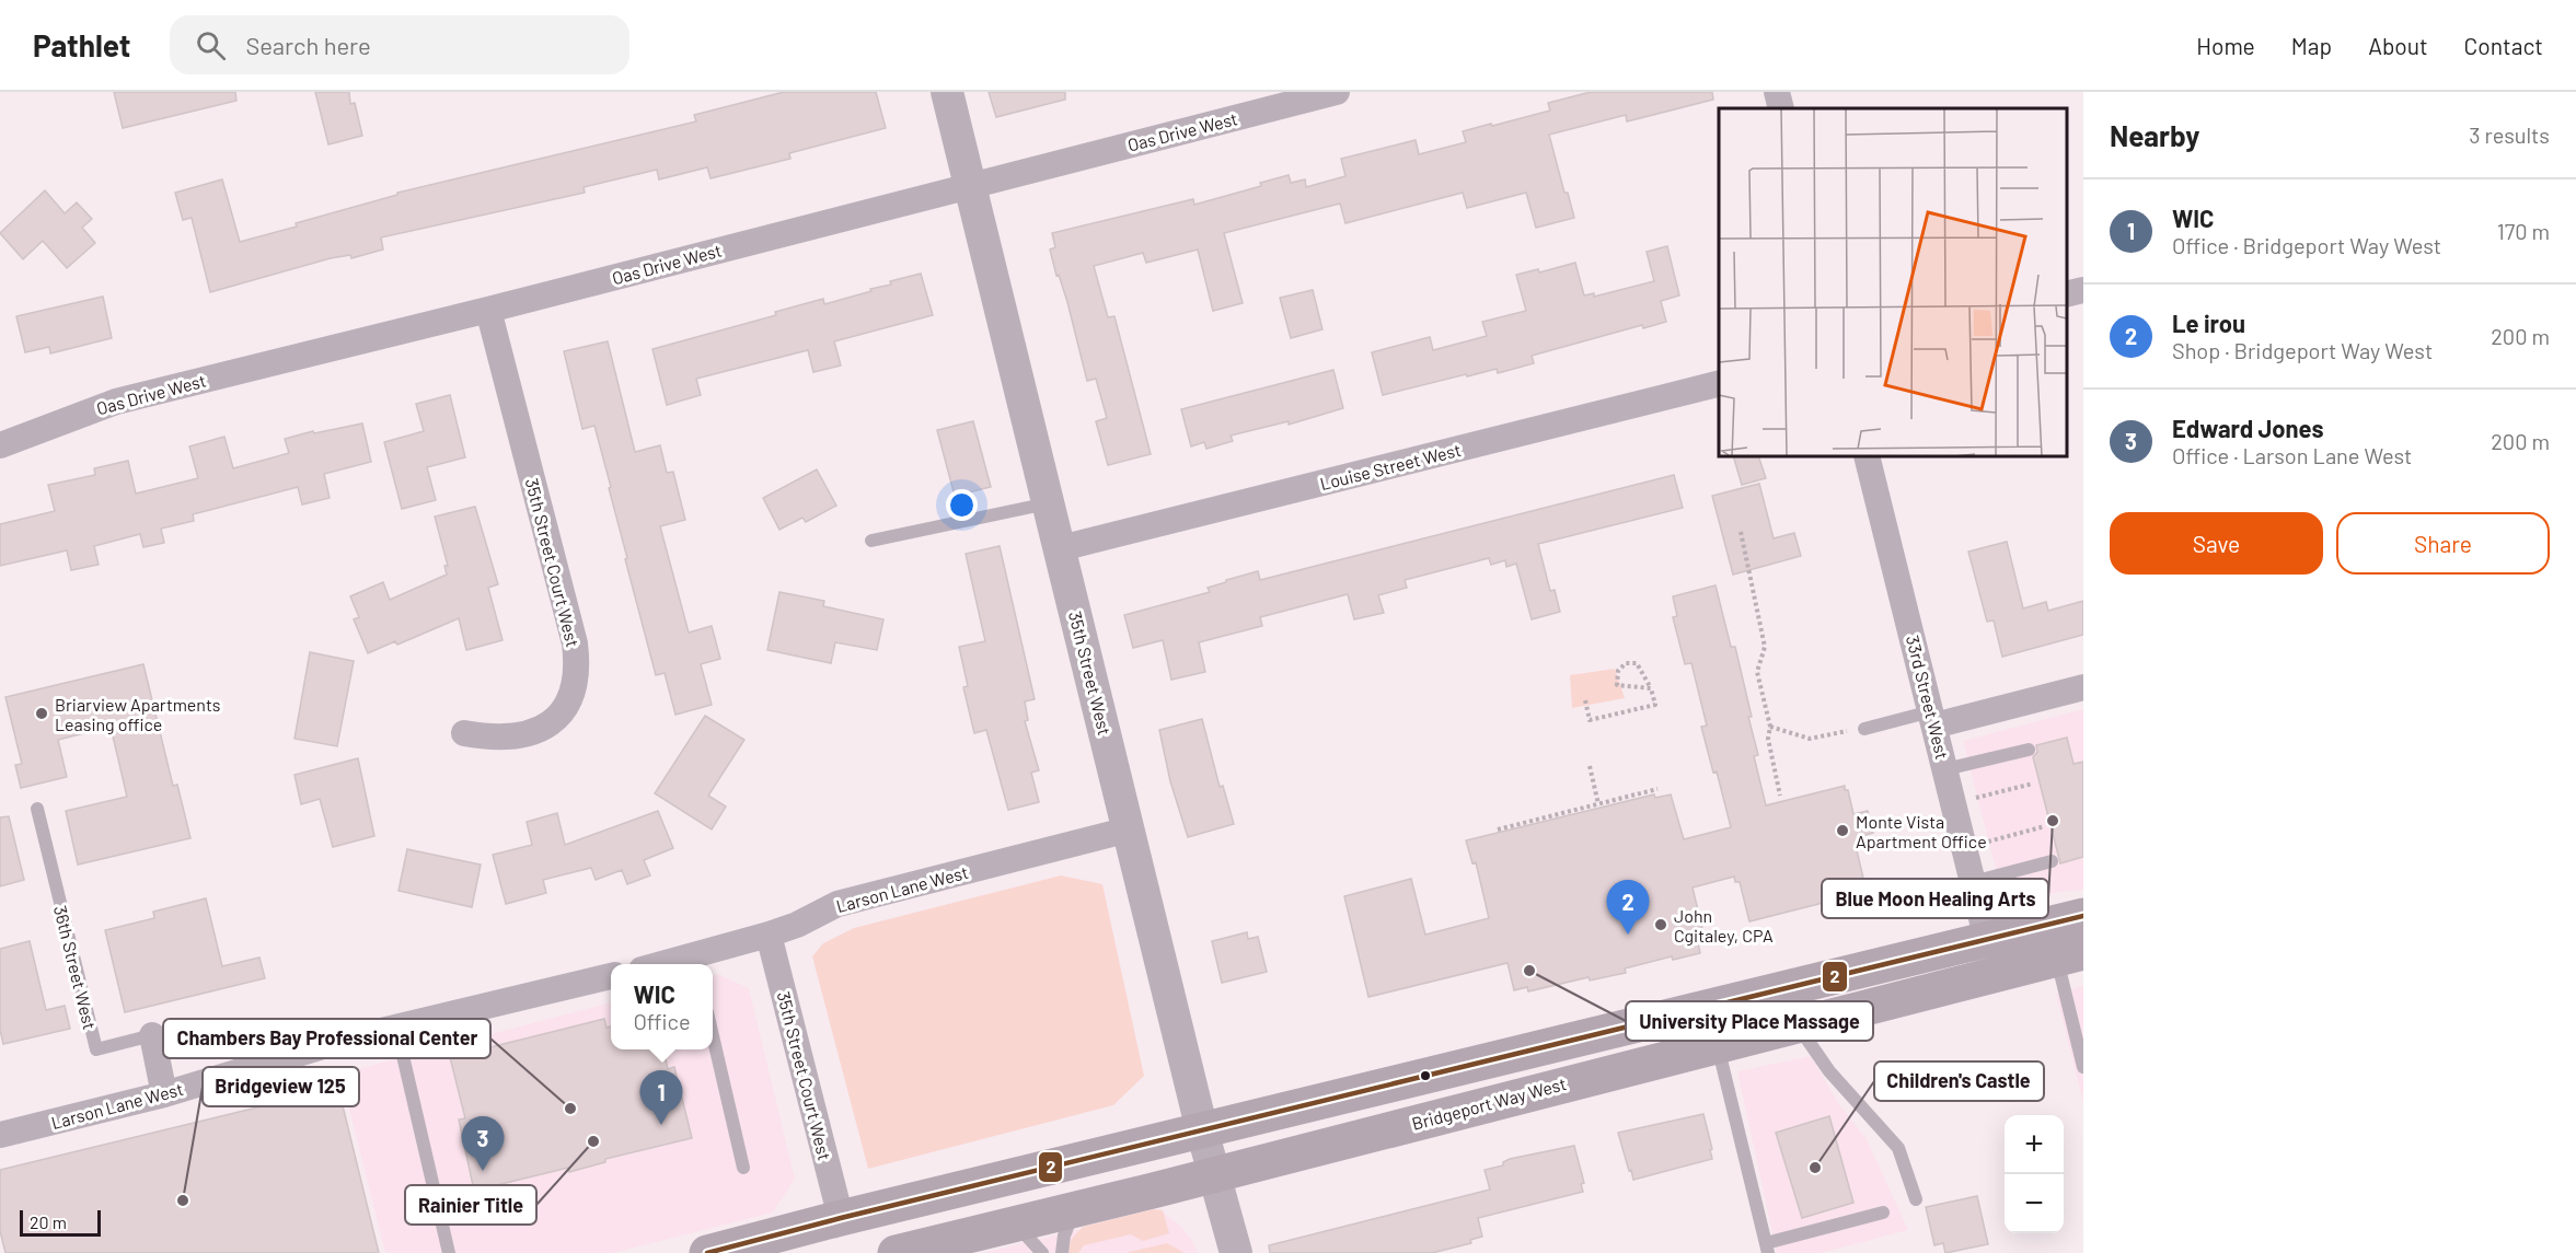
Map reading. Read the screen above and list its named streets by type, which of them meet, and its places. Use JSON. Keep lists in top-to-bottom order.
{
  "streets": {
    "main road": ["Bridgeport Way West"],
    "street": [
      "Oas Drive West",
      "Louise Street West",
      "35th Street Court West",
      "35th Street West",
      "33rd Street West",
      "Larson Lane West",
      "36th Street West"
    ]
  },
  "crossings": [
    ["Oas Drive West", "35th Street Court West"],
    ["Oas Drive West", "35th Street West"],
    ["Louise Street West", "35th Street West"],
    ["35th Street Court West", "Larson Lane West"],
    ["35th Street West", "Larson Lane West"],
    ["35th Street West", "Bridgeport Way West"],
    ["Larson Lane West", "36th Street West"]
  ],
  "places": [
    "Briarview Apartments Leasing office",
    "Blue Moon Healing Arts",
    "Monte Vista Apartment Office",
    "John Cgitaley, CPA",
    "University Place Massage",
    "Chambers Bay Professional Center",
    "Rainier Title",
    "Children's Castle",
    "Bridgeview 125"
  ],
  "lines": ["transit line 2"],
  "scale_bar": "20 m",
  "page": {
    "header": "Pathlet",
    "search": "Search here",
    "nav": [
      "Home",
      "Map",
      "About",
      "Contact"
    ],
    "heading": ["Nearby", "3 results"],
    "list": [
      {
        "mark": "1",
        "name": "WIC",
        "note": "Office · Bridgeport Way West",
        "value": "170 m"
      },
      {
        "mark": "2",
        "name": "Le irou",
        "note": "Shop · Bridgeport Way West",
        "value": "200 m"
      },
      {
        "mark": "3",
        "name": "Edward Jones",
        "note": "Office · Larson Lane West",
        "value": "200 m"
      }
    ],
    "buttons": ["Save", "Share"],
    "pins": ["2", "1", "3"],
    "popup": ["WIC", "Office"],
    "map_buttons": ["+", "−"],
    "scale": "20 m"
  }
}
